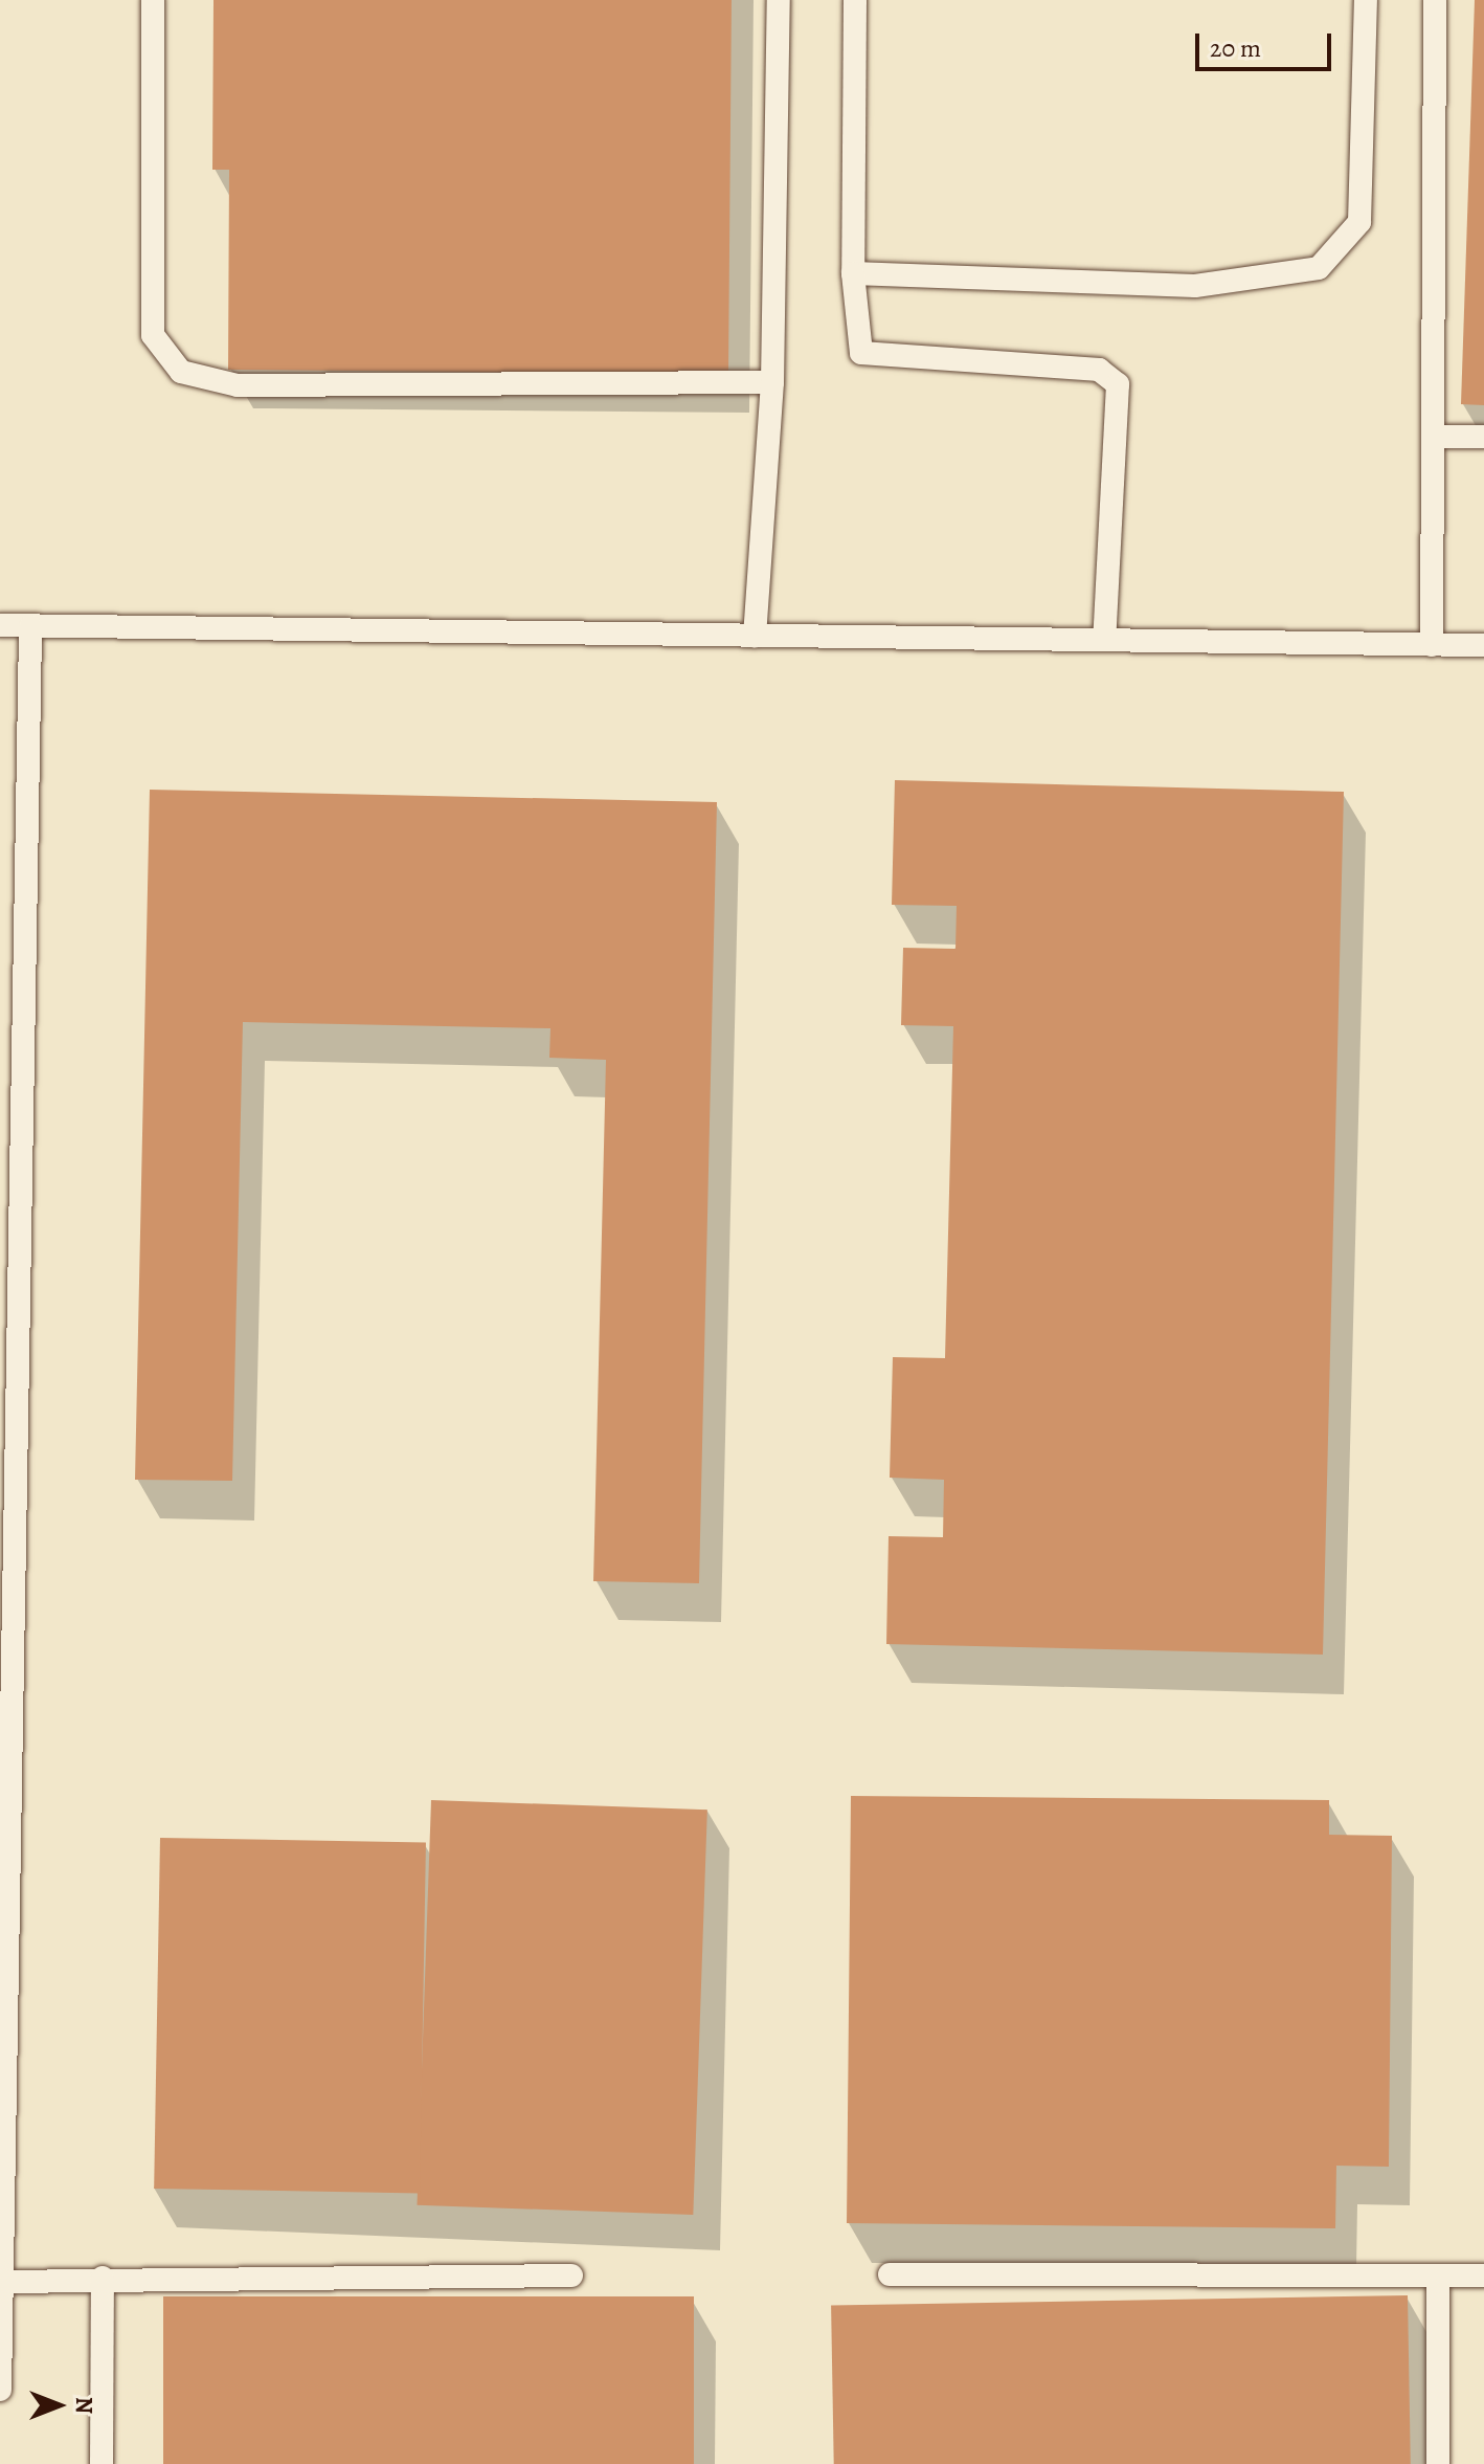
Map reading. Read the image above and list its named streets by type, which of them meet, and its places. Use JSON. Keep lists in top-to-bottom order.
{
  "scale_bar": "20 m",
  "north": "right"
}
